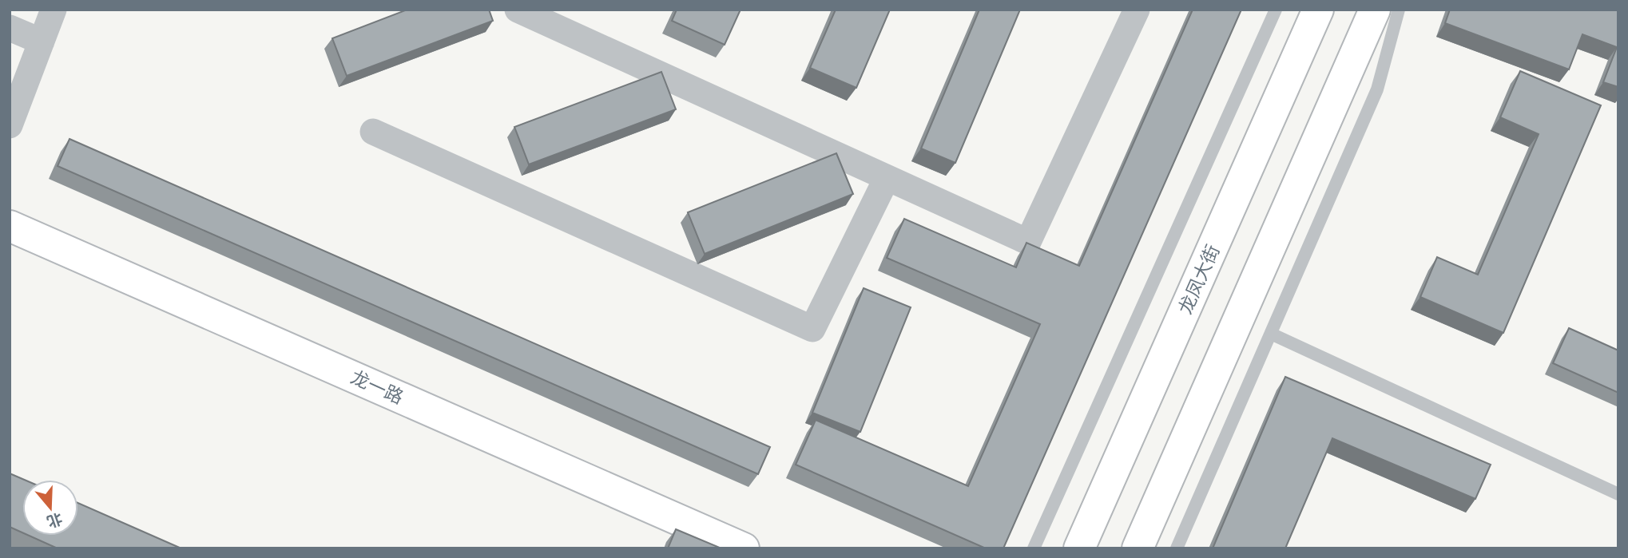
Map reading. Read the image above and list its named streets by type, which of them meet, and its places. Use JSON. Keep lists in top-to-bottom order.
{
  "streets": {
    "main road": ["龙凤大街", "龙一路"]
  },
  "north": "bottom"
}
